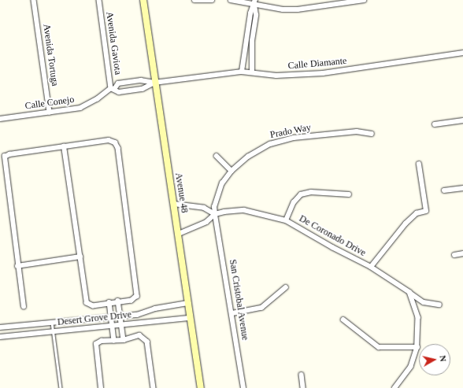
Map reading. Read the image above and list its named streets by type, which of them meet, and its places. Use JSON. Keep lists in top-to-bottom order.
{
  "streets": {
    "main road": ["Avenue 48"],
    "street": [
      "Avenida Gaviota",
      "Avenida Tortuga",
      "Calle Diamante",
      "Calle Conejo",
      "Prado Way",
      "De Coronado Drive",
      "San Cristobal Avenue",
      "Desert Grove Drive"
    ]
  },
  "crossings": [
    ["Avenida Gaviota", "Calle Conejo"],
    ["Avenida Tortuga", "Calle Conejo"],
    ["Calle Diamante", "Calle Conejo"],
    ["Calle Diamante", "Avenue 48"],
    ["Calle Conejo", "Avenue 48"],
    ["Prado Way", "De Coronado Drive"],
    ["Prado Way", "San Cristobal Avenue"],
    ["Avenue 48", "De Coronado Drive"],
    ["Avenue 48", "Desert Grove Drive"],
    ["De Coronado Drive", "San Cristobal Avenue"]
  ],
  "north": "right"
}
